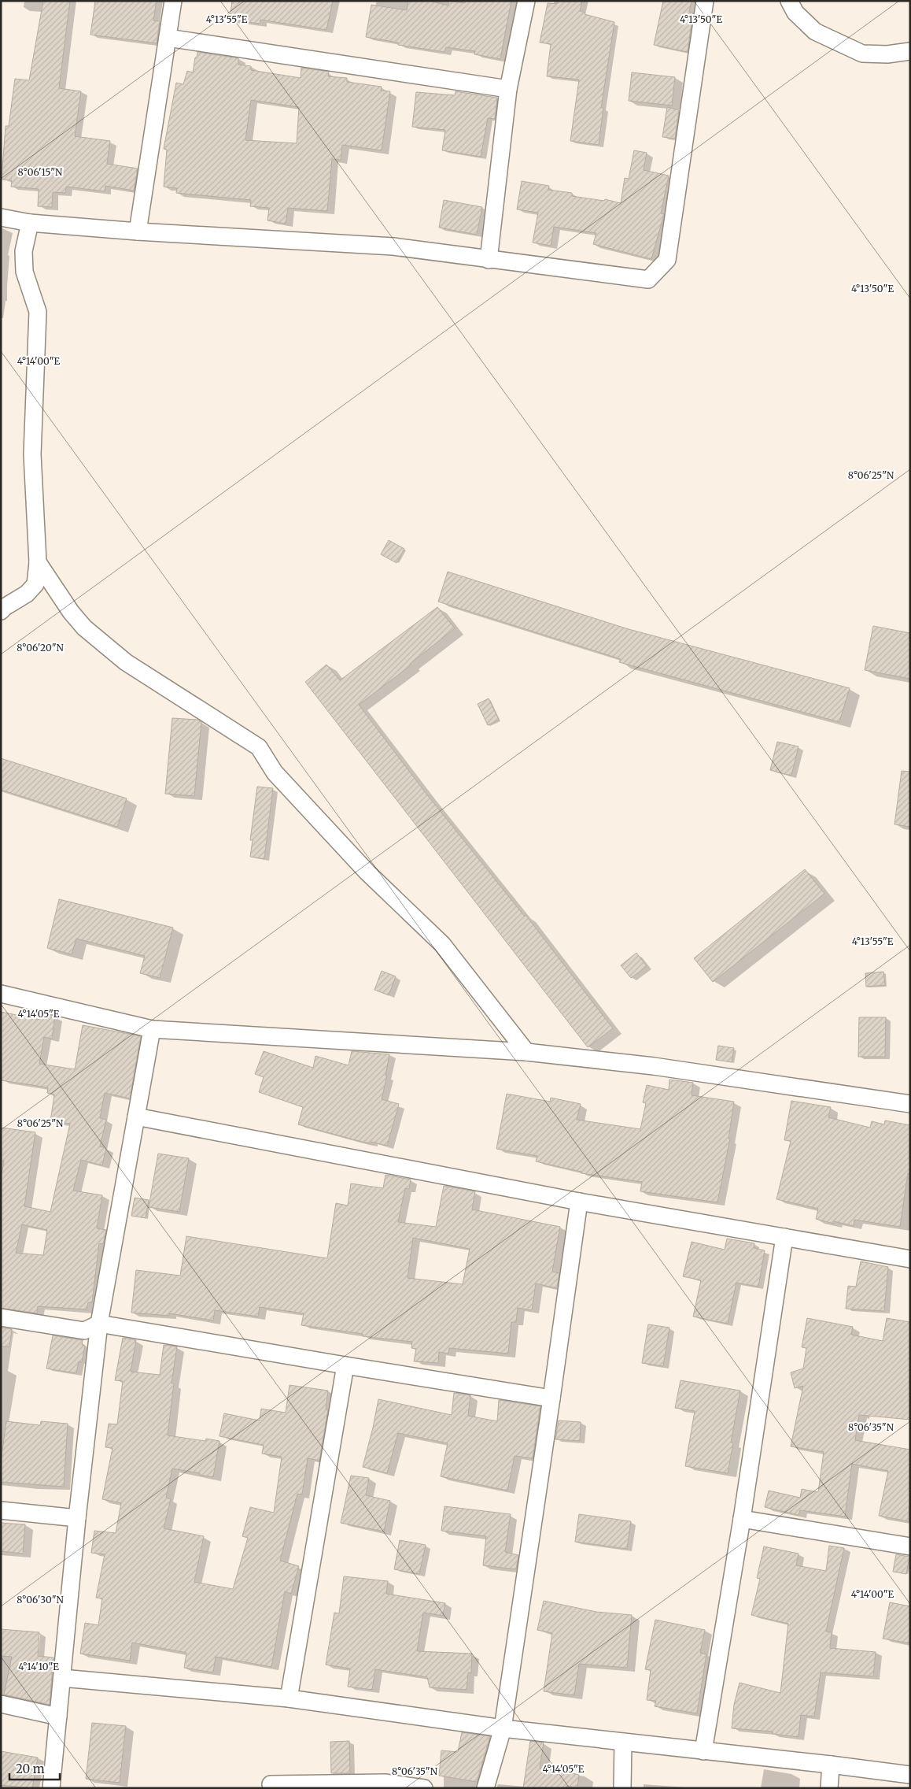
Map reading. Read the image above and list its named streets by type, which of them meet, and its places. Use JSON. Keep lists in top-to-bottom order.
{
  "scale_bar": "20 m",
  "coordinates": [
    "4°13'55\"E",
    "4°13'50\"E",
    "8°06'15\"N",
    "4°14'00\"E",
    "8°06'25\"N",
    "8°06'20\"N",
    "4°14'05\"E",
    "8°06'35\"N",
    "8°06'30\"N",
    "4°14'10\"E"
  ]
}
